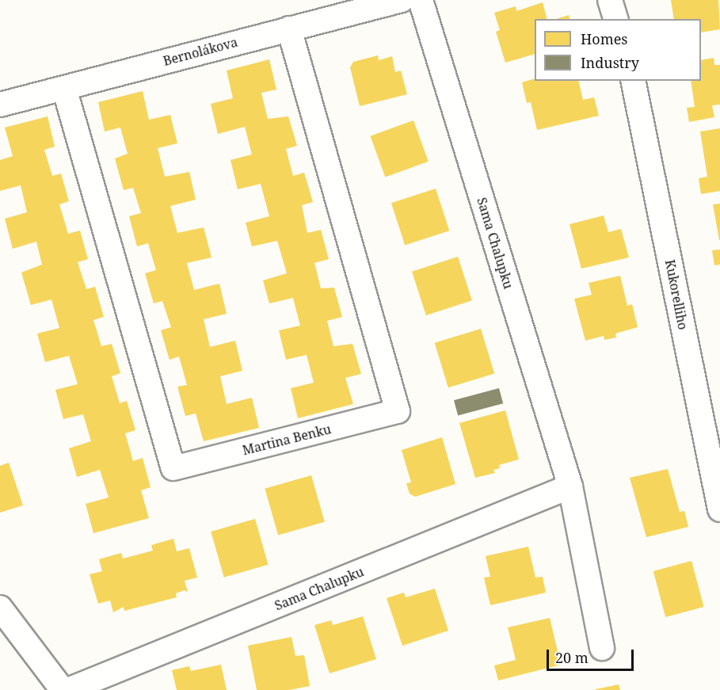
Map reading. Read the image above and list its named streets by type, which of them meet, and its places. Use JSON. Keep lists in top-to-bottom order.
{
  "streets": {
    "street": [
      "Bernolákova",
      "Sama Chalupku",
      "Kukorelliho",
      "Martina Benku"
    ]
  },
  "crossings": [
    ["Bernolákova", "Martina Benku"]
  ],
  "legend": ["Homes", "Industry"],
  "scale_bar": "20 m"
}
